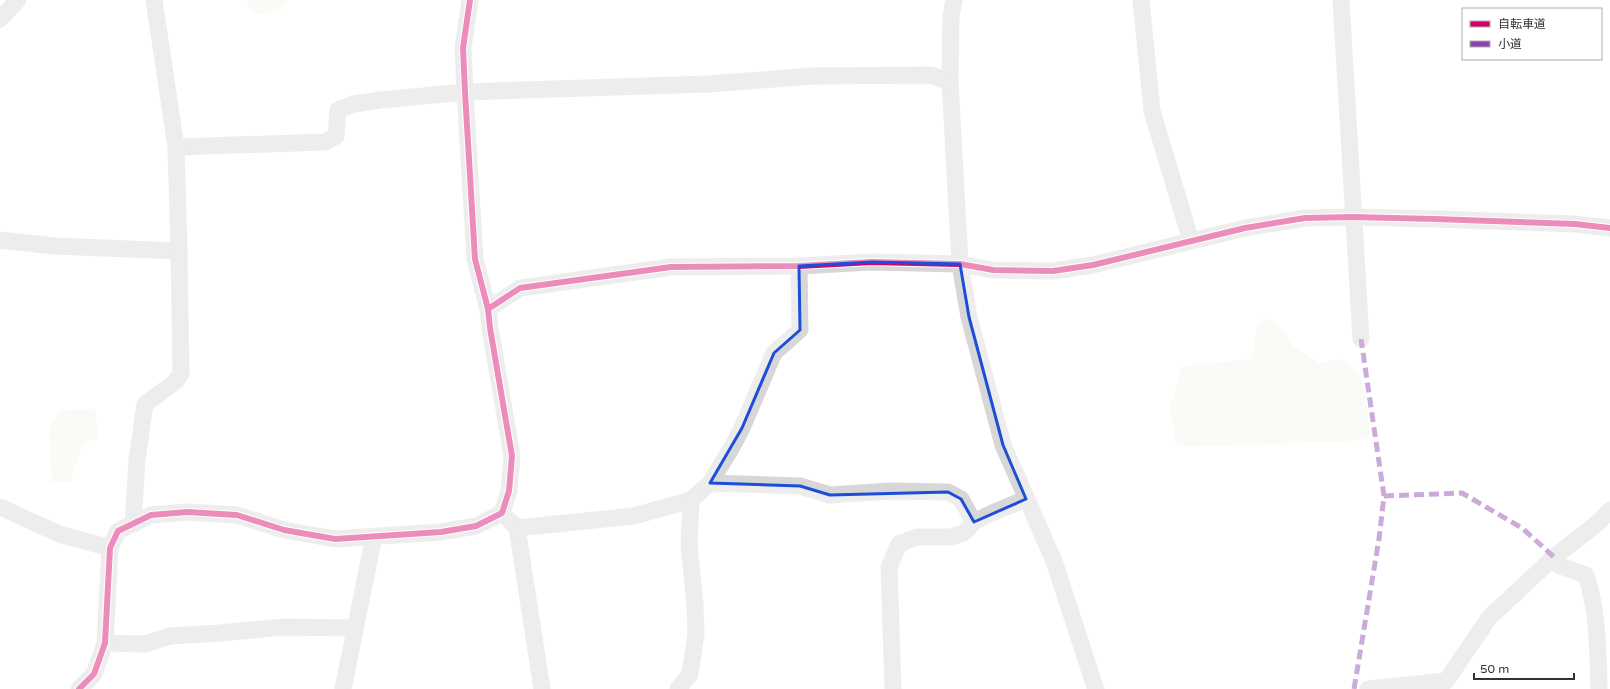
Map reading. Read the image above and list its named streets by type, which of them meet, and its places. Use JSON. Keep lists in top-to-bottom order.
{
  "legend": ["自転車道", "小道"],
  "scale_bar": "50 m"
}
